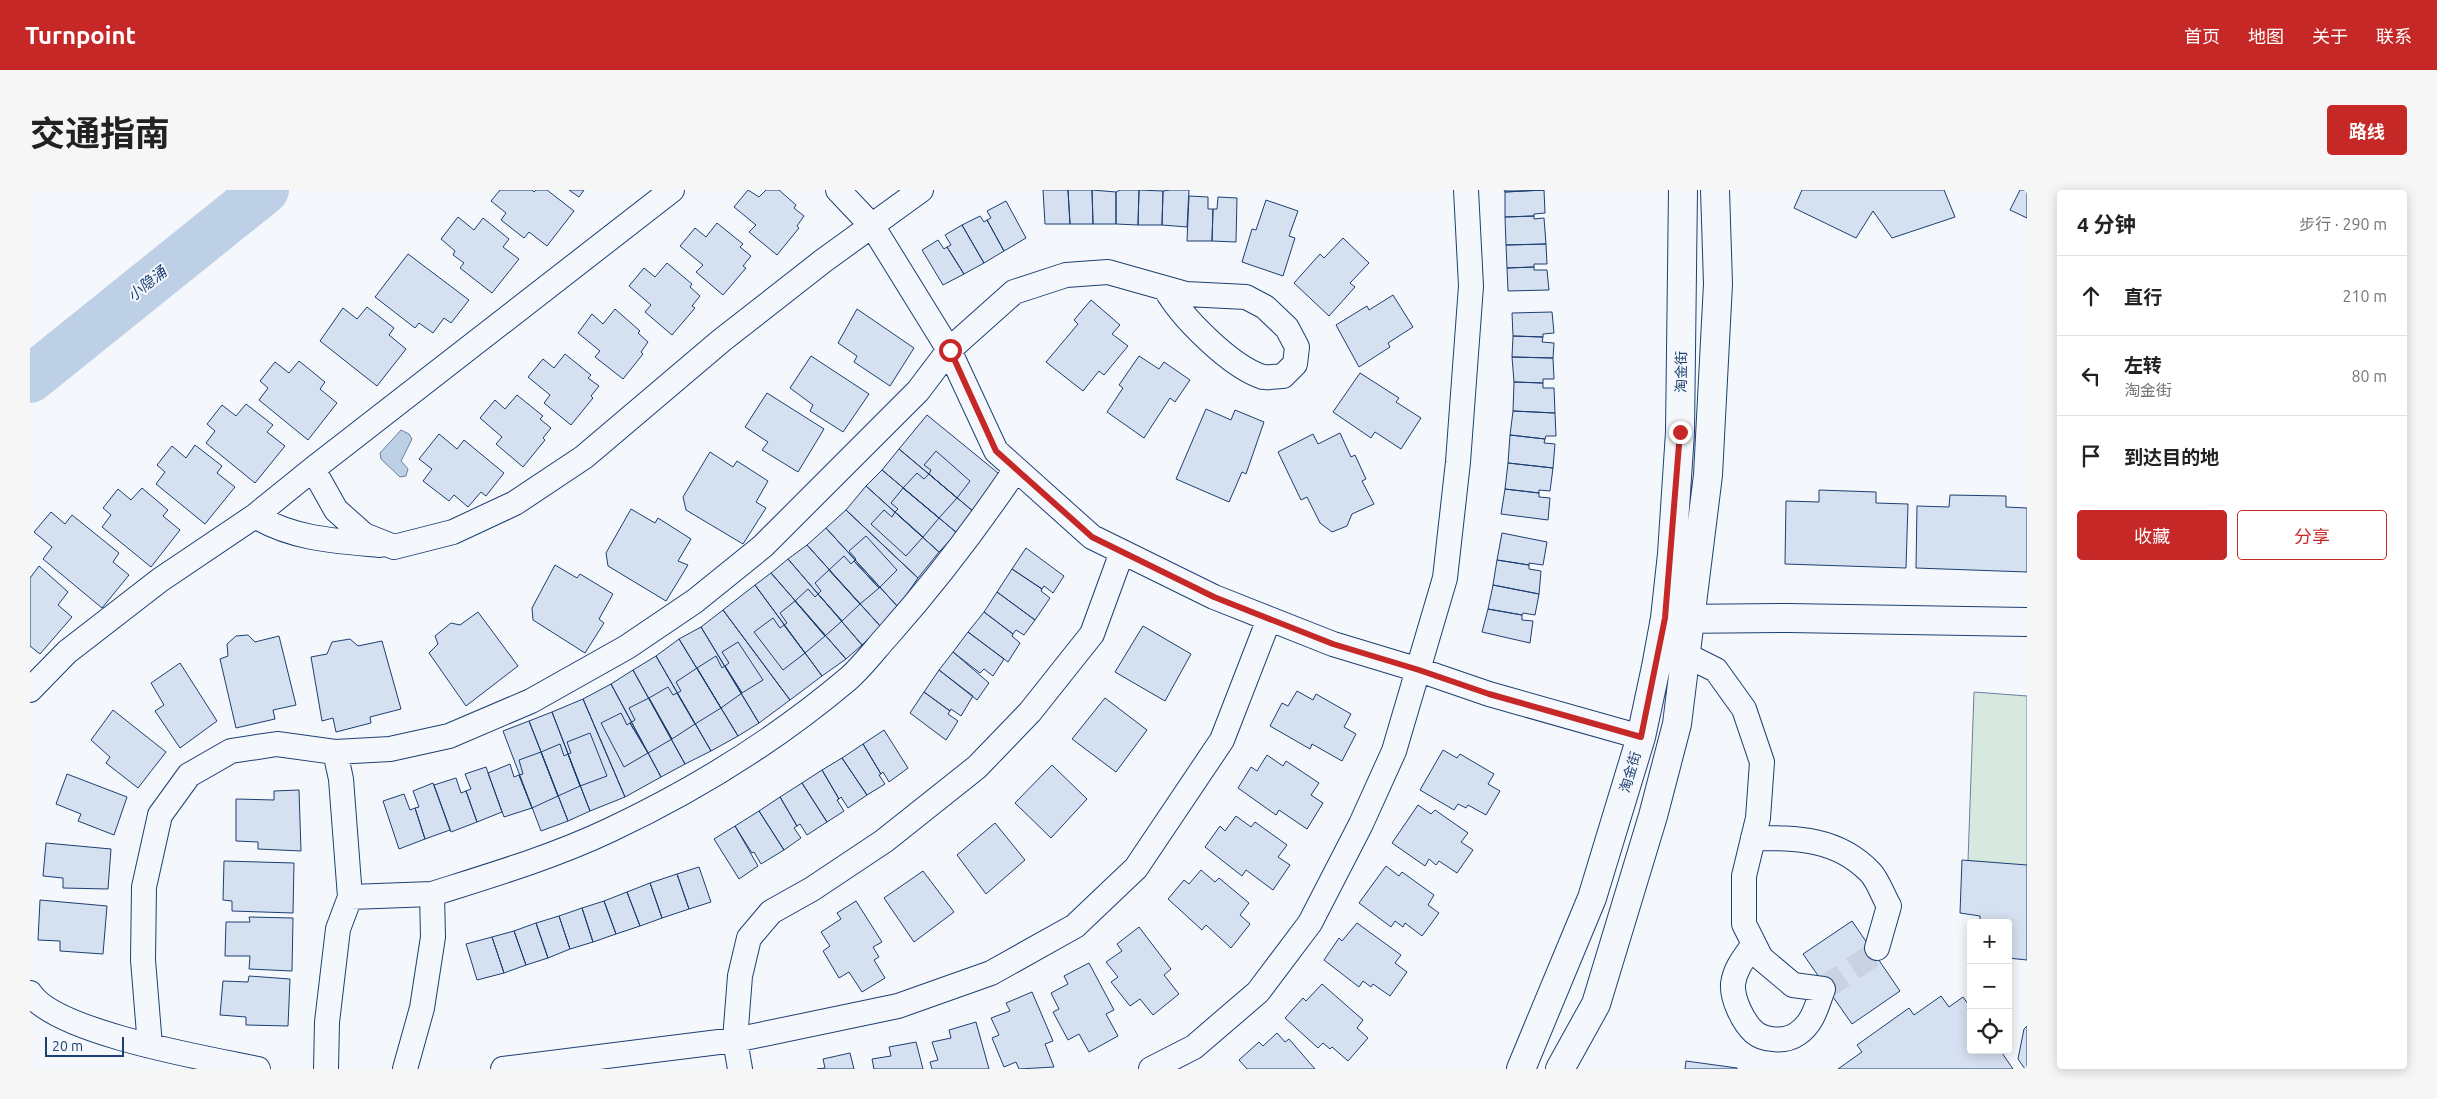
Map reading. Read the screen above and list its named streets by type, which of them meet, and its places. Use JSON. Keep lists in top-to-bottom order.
{
  "streets": {
    "street": ["淘金街"]
  },
  "water": ["小隐涌"],
  "scale_bar": "20 m",
  "page": {
    "header": "Turnpoint",
    "nav": [
      "首页",
      "地图",
      "关于",
      "联系"
    ],
    "title": "交通指南",
    "buttons": [
      "路线",
      ["收藏", "分享"]
    ],
    "heading": ["4 分钟", "步行 · 290 m"],
    "list": [
      ["直行", "210 m"],
      ["左转", "淘金街", "80 m"],
      "到达目的地"
    ],
    "map_buttons": ["+", "−"],
    "scale": "20 m"
  }
}
